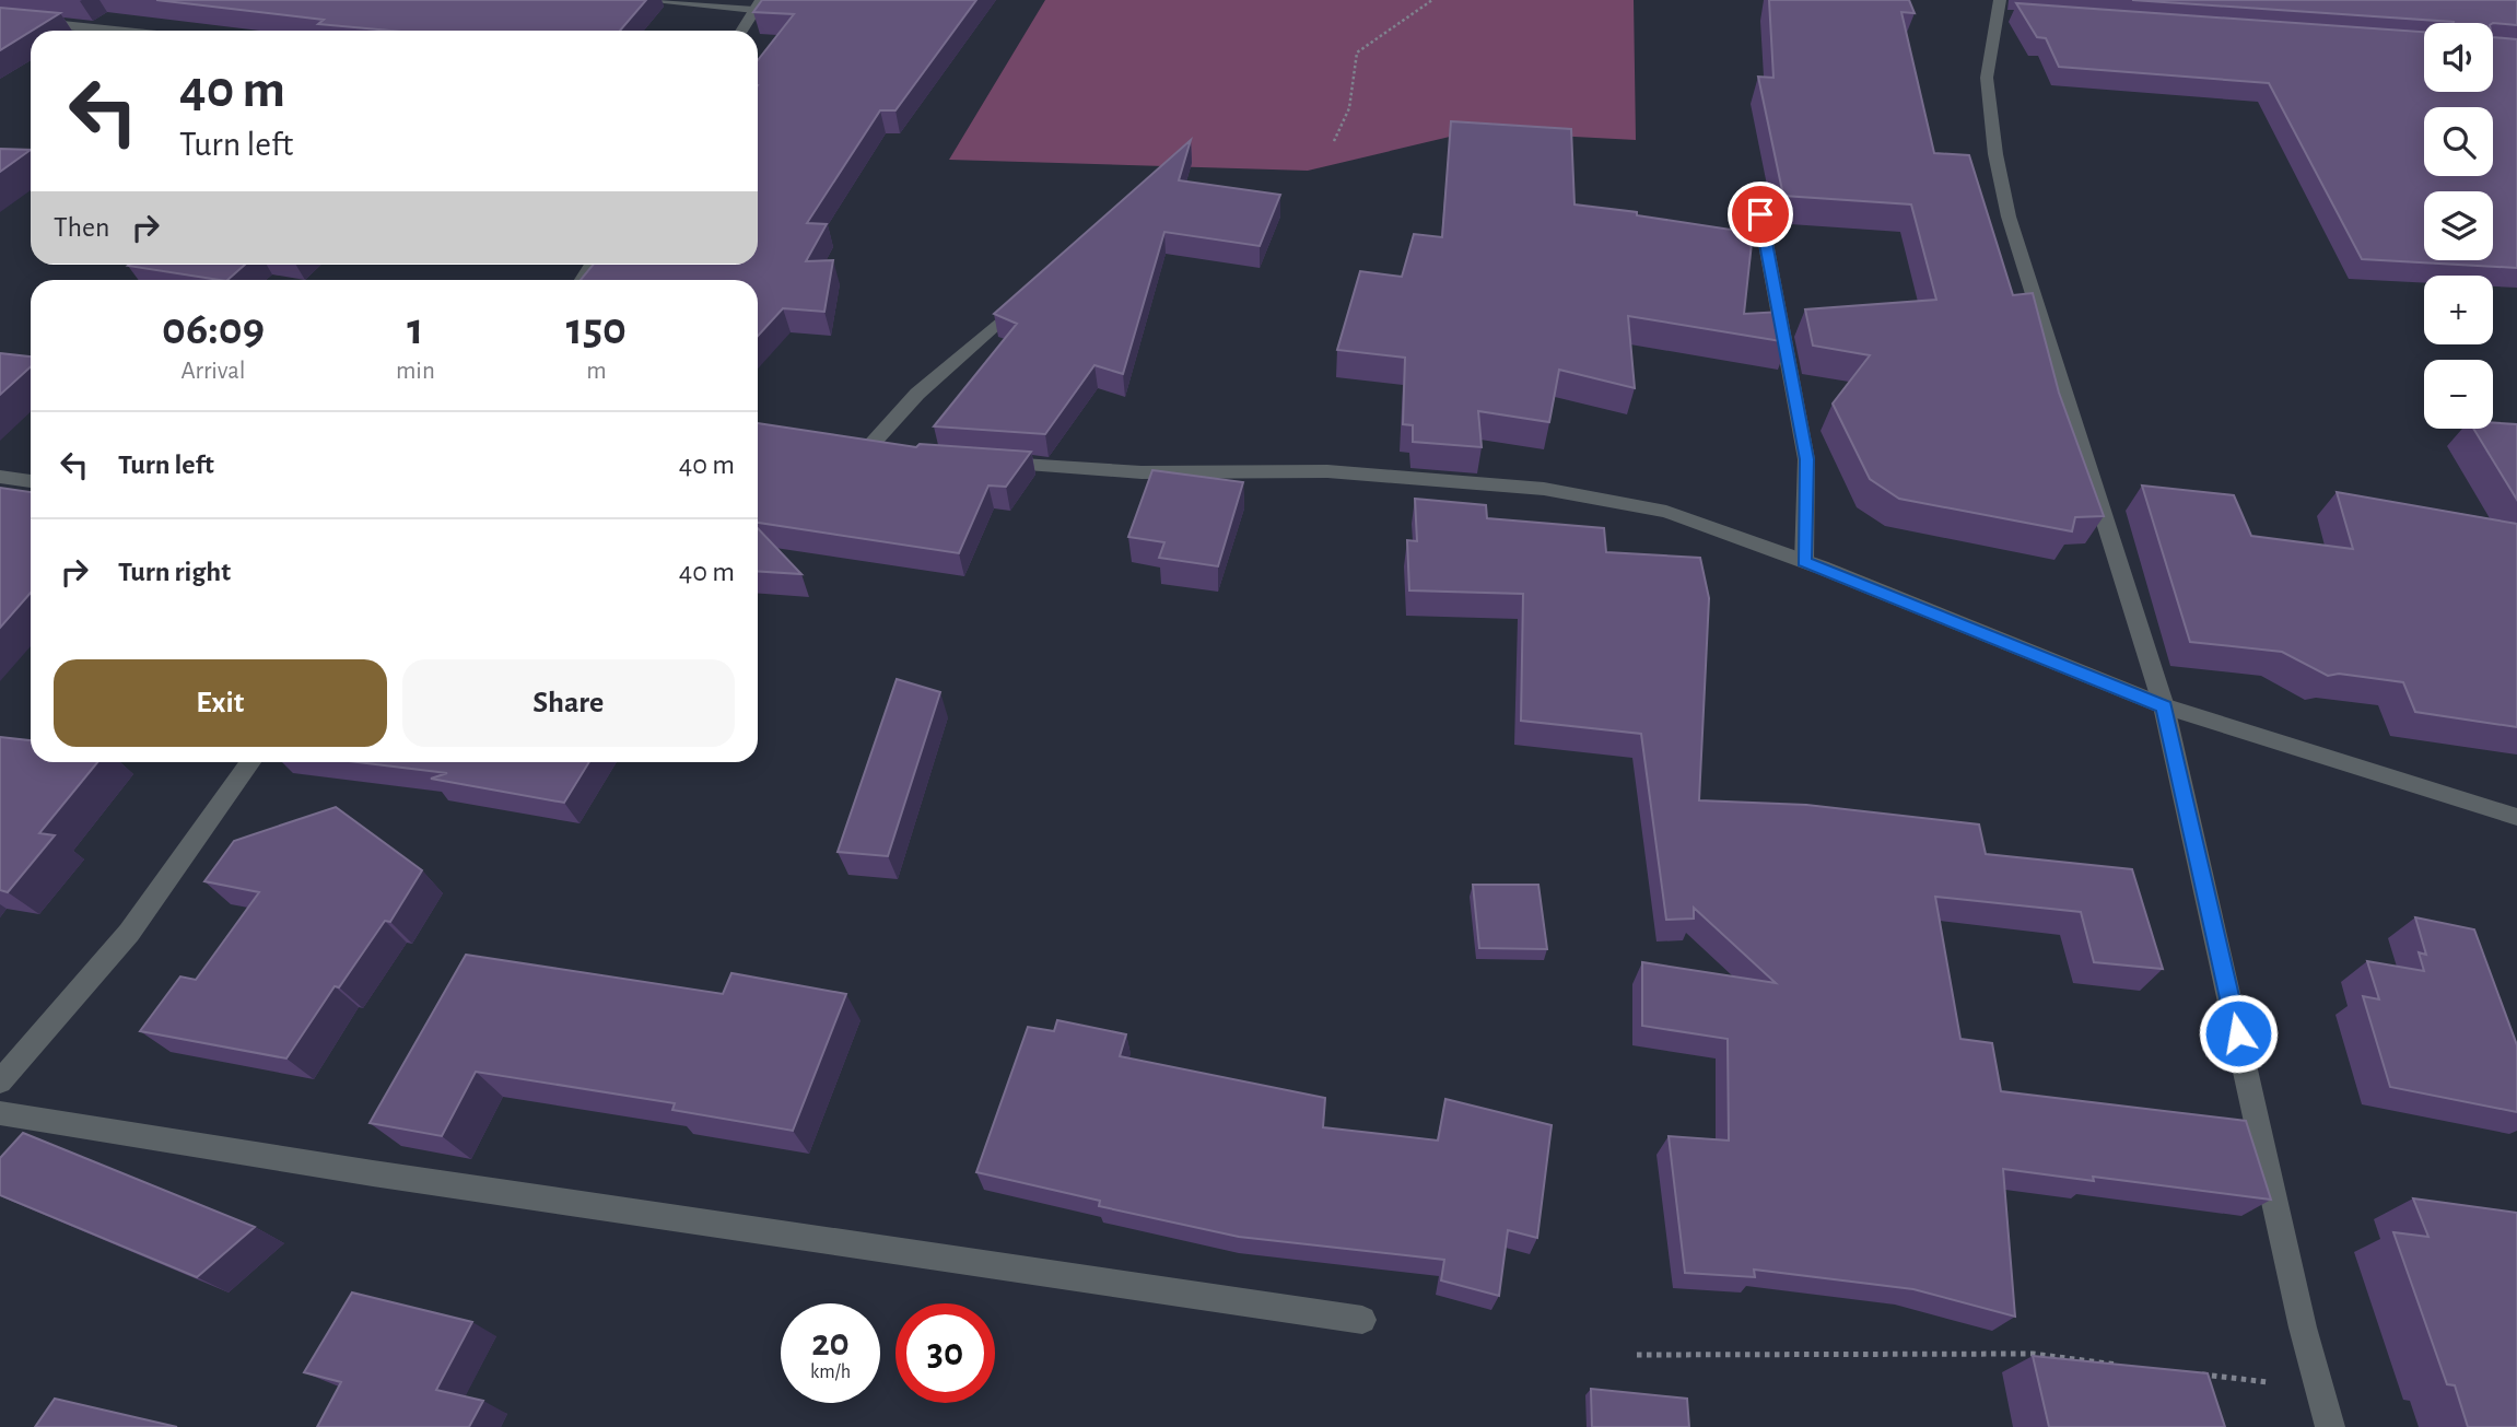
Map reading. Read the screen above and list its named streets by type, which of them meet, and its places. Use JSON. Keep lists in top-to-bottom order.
{
  "page": {
    "map_buttons": ["+", "−"],
    "turn": ["40 m", "Turn left"],
    "then": "Then",
    "eta": [
      "06:09",
      "Arrival",
      "1",
      "min",
      "150",
      "m"
    ],
    "list": [
      {
        "name": "Turn left",
        "value": "40 m"
      },
      {
        "name": "Turn right",
        "value": "40 m"
      }
    ],
    "buttons": ["Exit", "Share"],
    "speed": "20 km/h",
    "limit": "30"
  }
}
